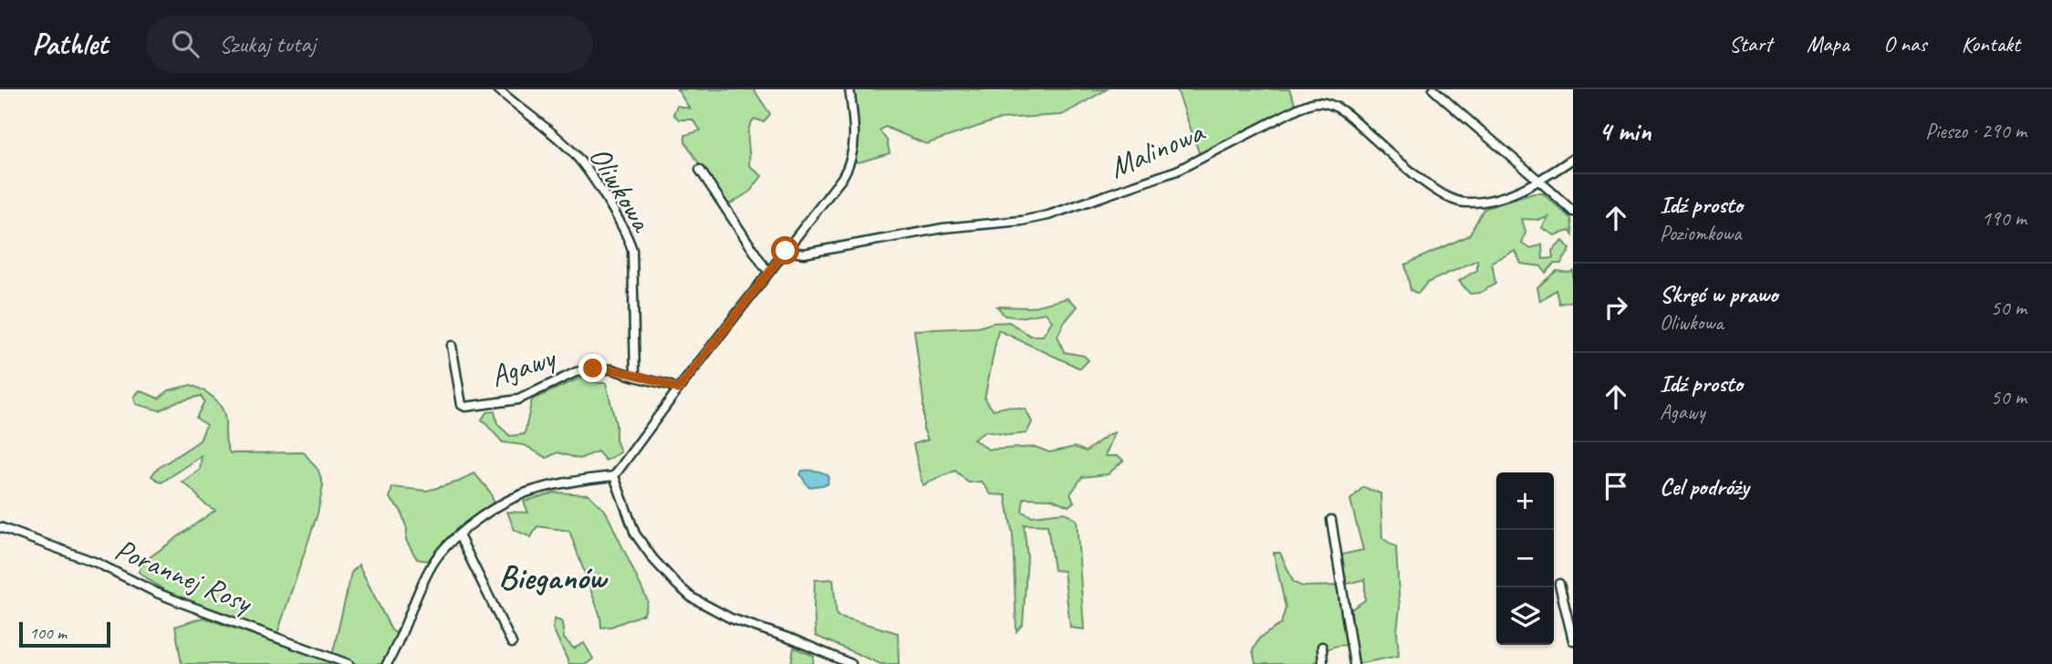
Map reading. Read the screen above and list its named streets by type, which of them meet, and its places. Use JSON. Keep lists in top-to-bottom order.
{
  "streets": {
    "street": [
      "Malinowa",
      "Oliwkowa",
      "Agawy",
      "Porannej Rosy"
    ]
  },
  "crossings": [
    ["Oliwkowa", "Agawy"]
  ],
  "districts": ["Bieganów"],
  "scale_bar": "100 m",
  "page": {
    "header": "Pathlet",
    "search": "Szukaj tutaj",
    "nav": [
      "Start",
      "Mapa",
      "O nas",
      "Kontakt"
    ],
    "heading": ["4 min", "Pieszo · 290 m"],
    "list": [
      ["Idź prosto", "Poziomkowa", "190 m"],
      ["Skręć w prawo", "Oliwkowa", "50 m"],
      ["Idź prosto", "Agawy", "50 m"],
      "Cel podróży"
    ],
    "map_buttons": ["+", "−"],
    "scale": "100 m"
  }
}
